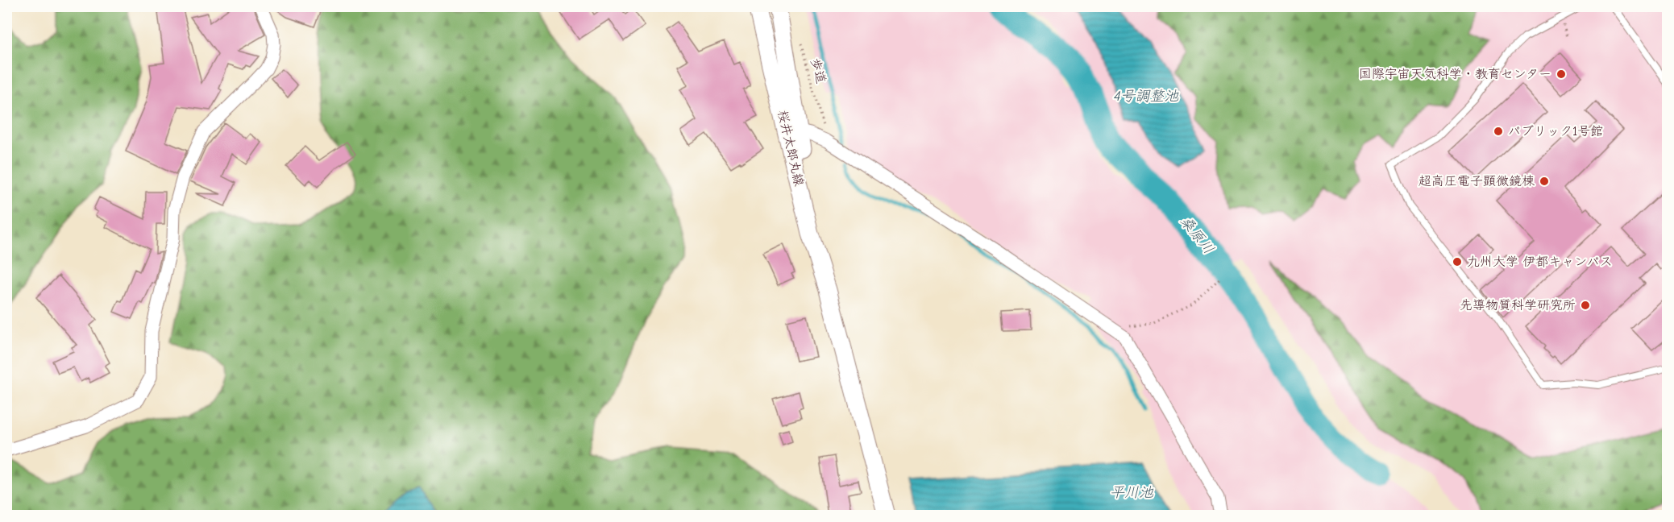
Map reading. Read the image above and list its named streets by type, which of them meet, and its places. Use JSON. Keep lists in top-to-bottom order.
{
  "streets": {
    "main road": ["桜井太郎丸線"],
    "path": ["歩道"]
  },
  "water": ["4号調整池", "桑原川", "平川池"],
  "places": [
    "国際宇宙天気科学・教育センター",
    "パブリック1号館",
    "超高圧電子顕微鏡棟",
    "九州大学 伊都キャンパス",
    "先導物質科学研究所"
  ]
}
